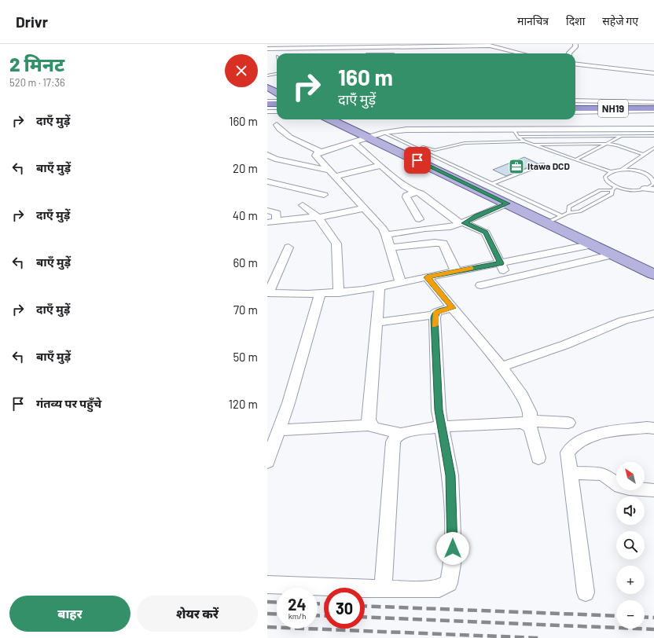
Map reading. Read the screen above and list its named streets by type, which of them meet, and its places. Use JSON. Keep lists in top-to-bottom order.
{
  "streets": {
    "highway": ["NH19"]
  },
  "places": {
    "office": ["Itawa DCD"]
  },
  "north": "top left",
  "page": {
    "header": "Drivr",
    "nav": ["मानचित्र", "दिशा", "सहेजे गए"],
    "heading": ["2 मिनट", "520 m · 17:36"],
    "turn": ["160 m", "दाएँ मुड़ें"],
    "list": [
      {
        "name": "दाएँ मुड़ें",
        "value": "160 m"
      },
      {
        "name": "बाएँ मुड़ें",
        "value": "20 m"
      },
      {
        "name": "दाएँ मुड़ें",
        "value": "40 m"
      },
      {
        "name": "बाएँ मुड़ें",
        "value": "60 m"
      },
      {
        "name": "दाएँ मुड़ें",
        "value": "70 m"
      },
      {
        "name": "बाएँ मुड़ें",
        "value": "50 m"
      },
      {
        "name": "गंतव्य पर पहुँचे",
        "value": "120 m"
      }
    ],
    "map_buttons": ["+", "−"],
    "speed": "24 km/h",
    "limit": "30",
    "buttons": ["बाहर", "शेयर करें"]
  }
}
